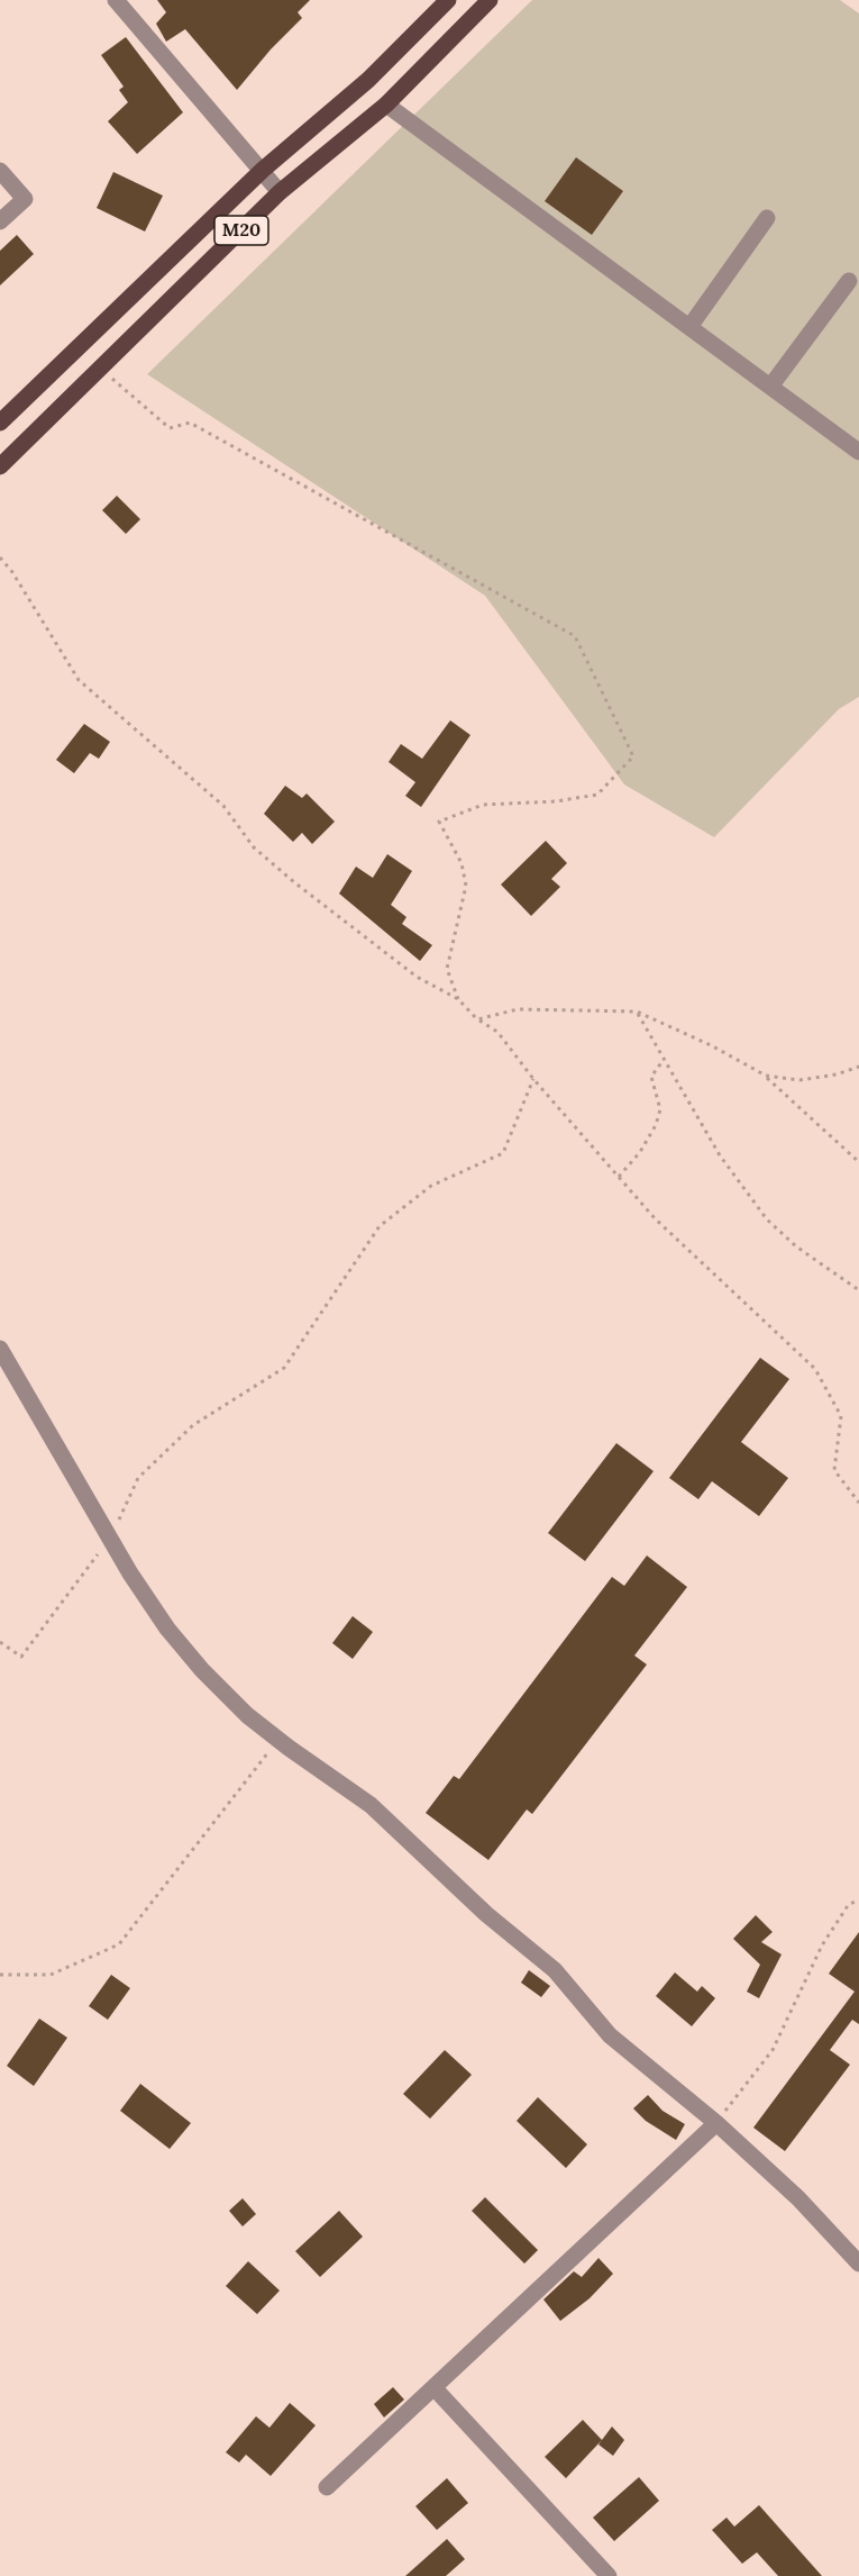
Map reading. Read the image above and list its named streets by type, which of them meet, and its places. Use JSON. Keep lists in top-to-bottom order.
{
  "streets": {
    "main road": ["M20"]
  }
}
